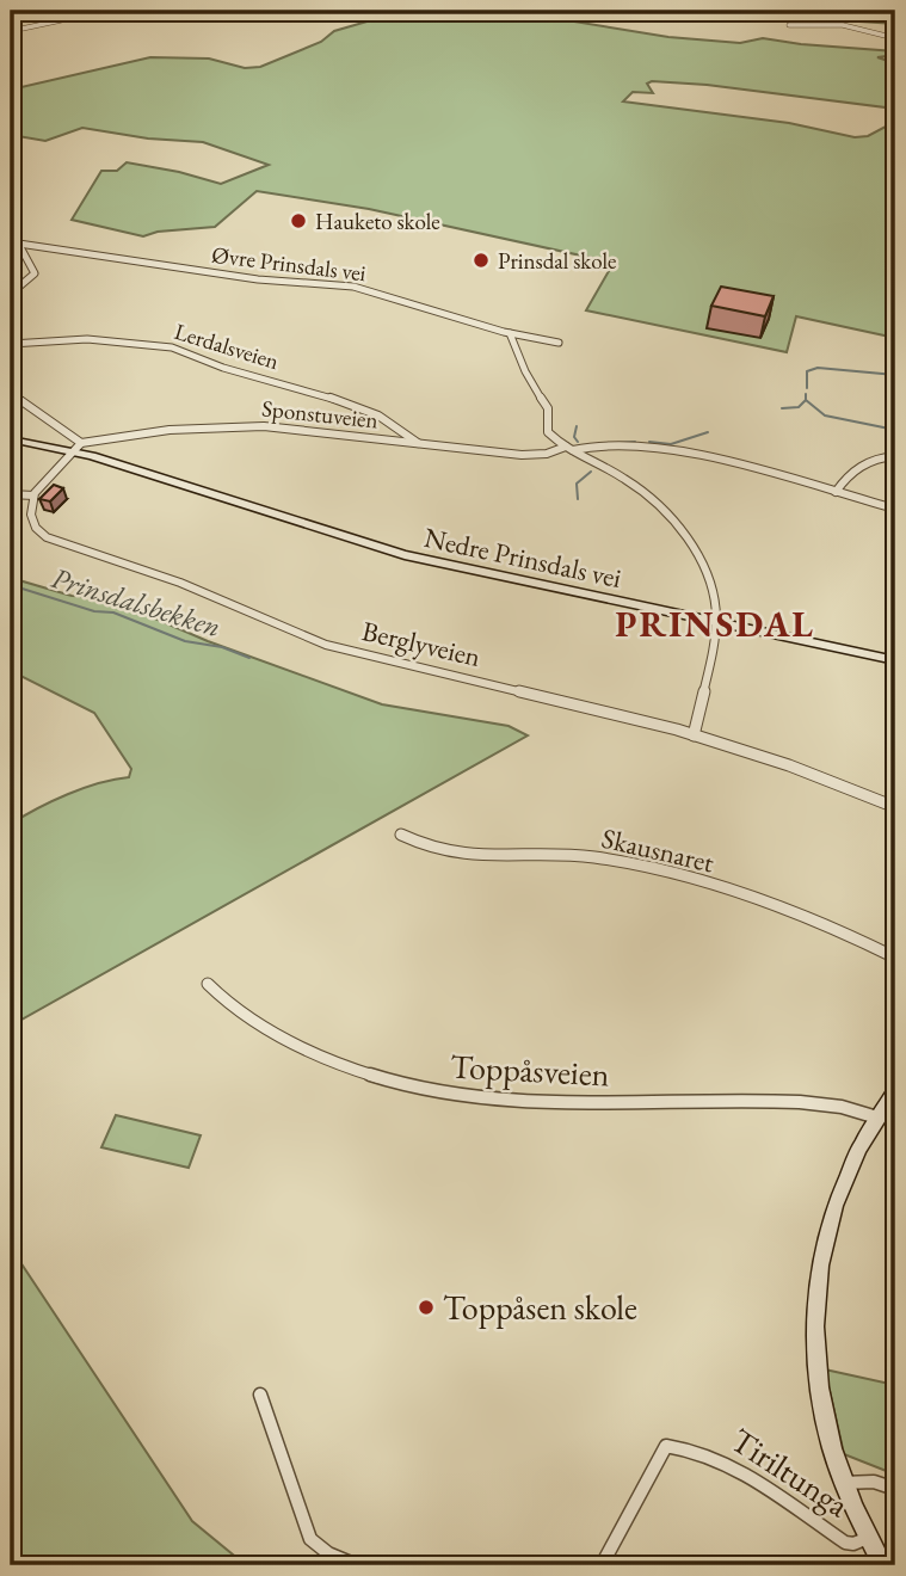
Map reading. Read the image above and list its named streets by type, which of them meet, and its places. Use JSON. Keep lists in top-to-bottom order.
{
  "streets": {
    "main road": ["Nedre Prinsdals vei"],
    "street": [
      "Øvre Prinsdals vei",
      "Lerdalsveien",
      "Sponstuveien",
      "Berglyveien",
      "Skausnaret",
      "Toppåsveien",
      "Tiriltunga"
    ]
  },
  "crossings": [
    ["Lerdalsveien", "Sponstuveien"],
    ["Sponstuveien", "Nedre Prinsdals vei"]
  ],
  "districts": ["PRINSDAL"],
  "water": ["Prinsdalsbekken"],
  "places": ["Hauketo skole", "Prinsdal skole", "Toppåsen skole"]
}
